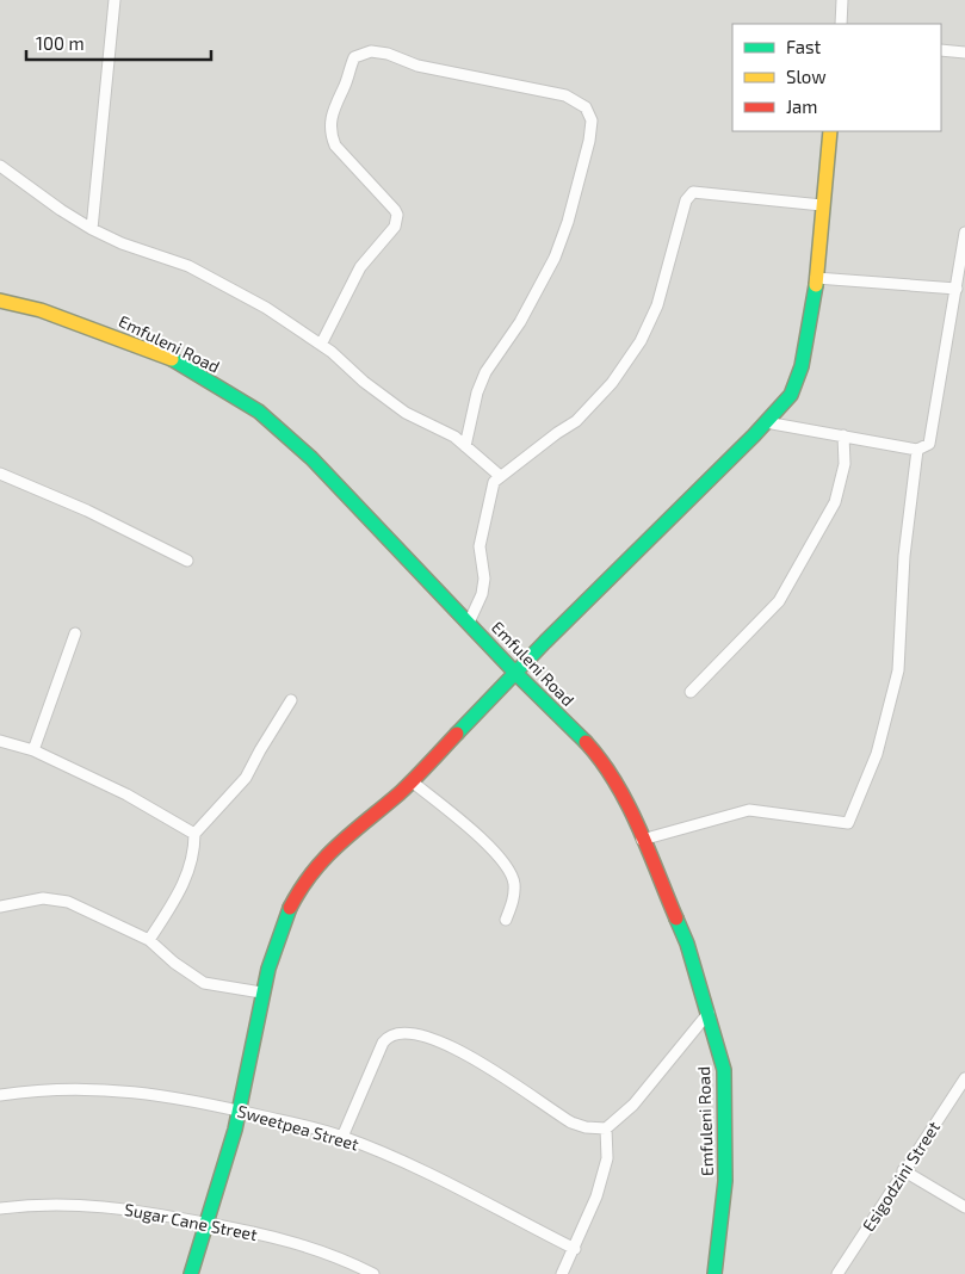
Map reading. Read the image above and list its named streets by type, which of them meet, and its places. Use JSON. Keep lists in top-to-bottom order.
{
  "streets": {
    "street": [
      "Emfuleni Road",
      "Sweetpea Street",
      "Esigodzini Street",
      "Sugar Cane Street"
    ]
  },
  "legend": ["Fast", "Slow", "Jam"],
  "scale_bar": "100 m"
}
